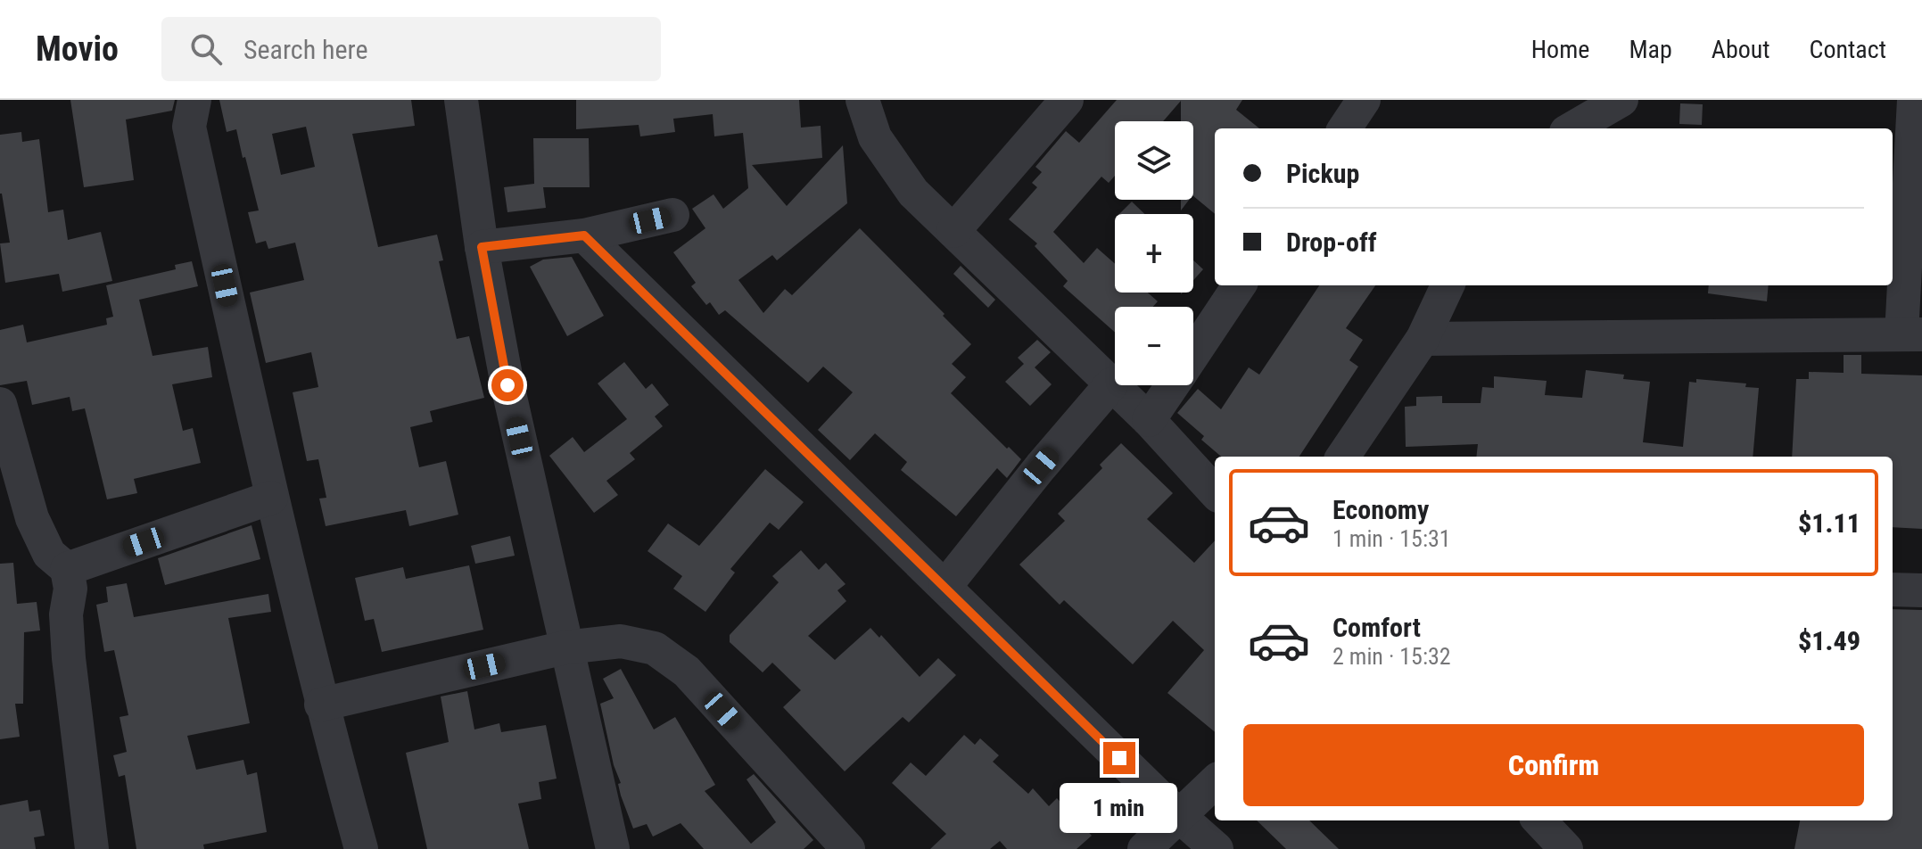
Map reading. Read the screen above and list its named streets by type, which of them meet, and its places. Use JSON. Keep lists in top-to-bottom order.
{
  "page": {
    "header": "Movio",
    "search": "Search here",
    "nav": [
      "Home",
      "Map",
      "About",
      "Contact"
    ],
    "map_buttons": ["+", "−"],
    "banner": ["Pickup", "Drop-off"],
    "list": [
      {
        "name": "Economy",
        "note": "1 min · 15:31",
        "value": "$1.11"
      },
      {
        "name": "Comfort",
        "note": "2 min · 15:32",
        "value": "$1.49"
      }
    ],
    "buttons": "Confirm",
    "bubble": "1 min"
  }
}
